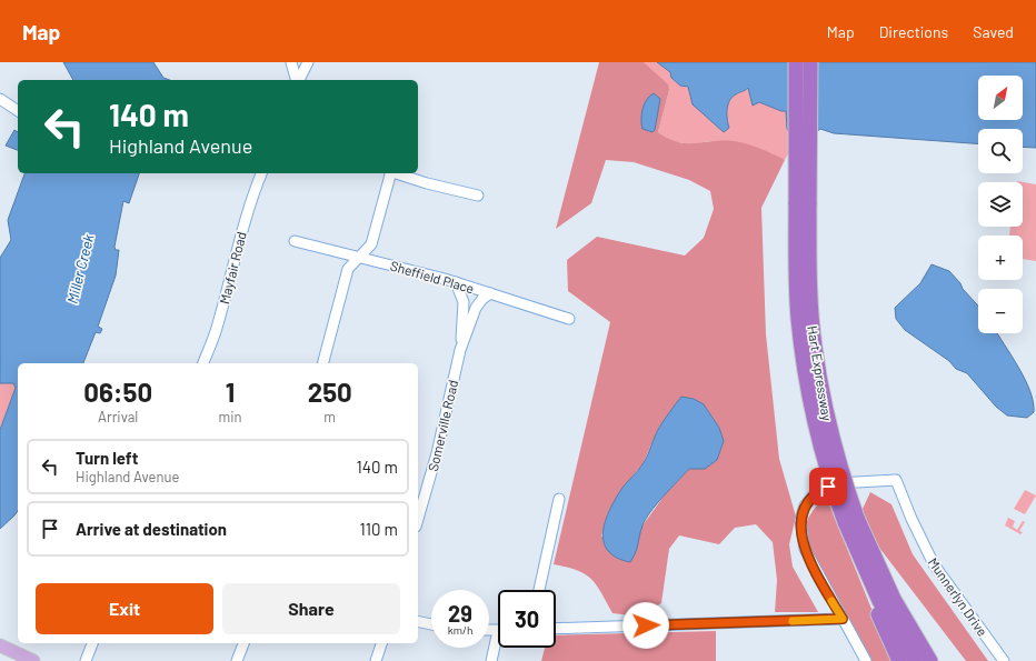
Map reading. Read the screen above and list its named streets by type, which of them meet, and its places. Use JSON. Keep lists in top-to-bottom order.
{
  "streets": {
    "highway": ["Hart Expressway"],
    "street": [
      "Mayfair Road",
      "Sheffield Place",
      "Somerville Road",
      "Munnerlyn Drive"
    ]
  },
  "crossings": [
    ["Sheffield Place", "Somerville Road"]
  ],
  "water": ["Miller Creek"],
  "north": "top right",
  "page": {
    "header": "Map",
    "nav": ["Map", "Directions", "Saved"],
    "map_buttons": ["+", "−"],
    "turn": ["140 m", "Highland Avenue"],
    "eta": [
      "06:50",
      "Arrival",
      "1",
      "min",
      "250",
      "m"
    ],
    "list": [
      {
        "name": "Turn left",
        "note": "Highland Avenue",
        "value": "140 m"
      },
      {
        "name": "Arrive at destination",
        "value": "110 m"
      }
    ],
    "buttons": ["Exit", "Share"],
    "speed": "29 km/h",
    "limit": "30"
  }
}
